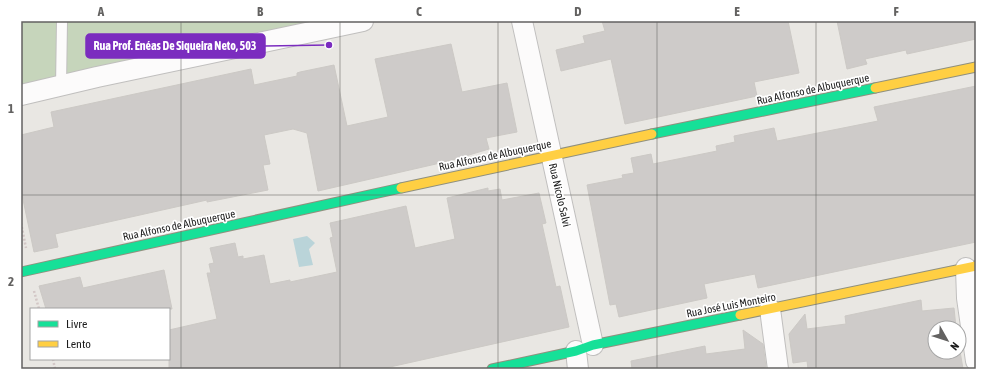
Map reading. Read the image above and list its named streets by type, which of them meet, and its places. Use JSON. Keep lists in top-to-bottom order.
{
  "streets": {
    "street": ["Rua Alfonso de Albuquerque", "Rua Nicolo Salvi", "Rua José Luis Monteiro"]
  },
  "crossings": [
    ["Rua Alfonso de Albuquerque", "Rua Nicolo Salvi"],
    ["Rua Nicolo Salvi", "Rua José Luis Monteiro"]
  ],
  "places": ["Rua Prof. Enéas De Siqueira Neto, 503"],
  "legend": ["Livre", "Lento"],
  "north": "bottom right",
  "grid": {
    "columns": [
      "A",
      "B",
      "C",
      "D",
      "E",
      "F"
    ],
    "rows": ["1", "2"]
  }
}
